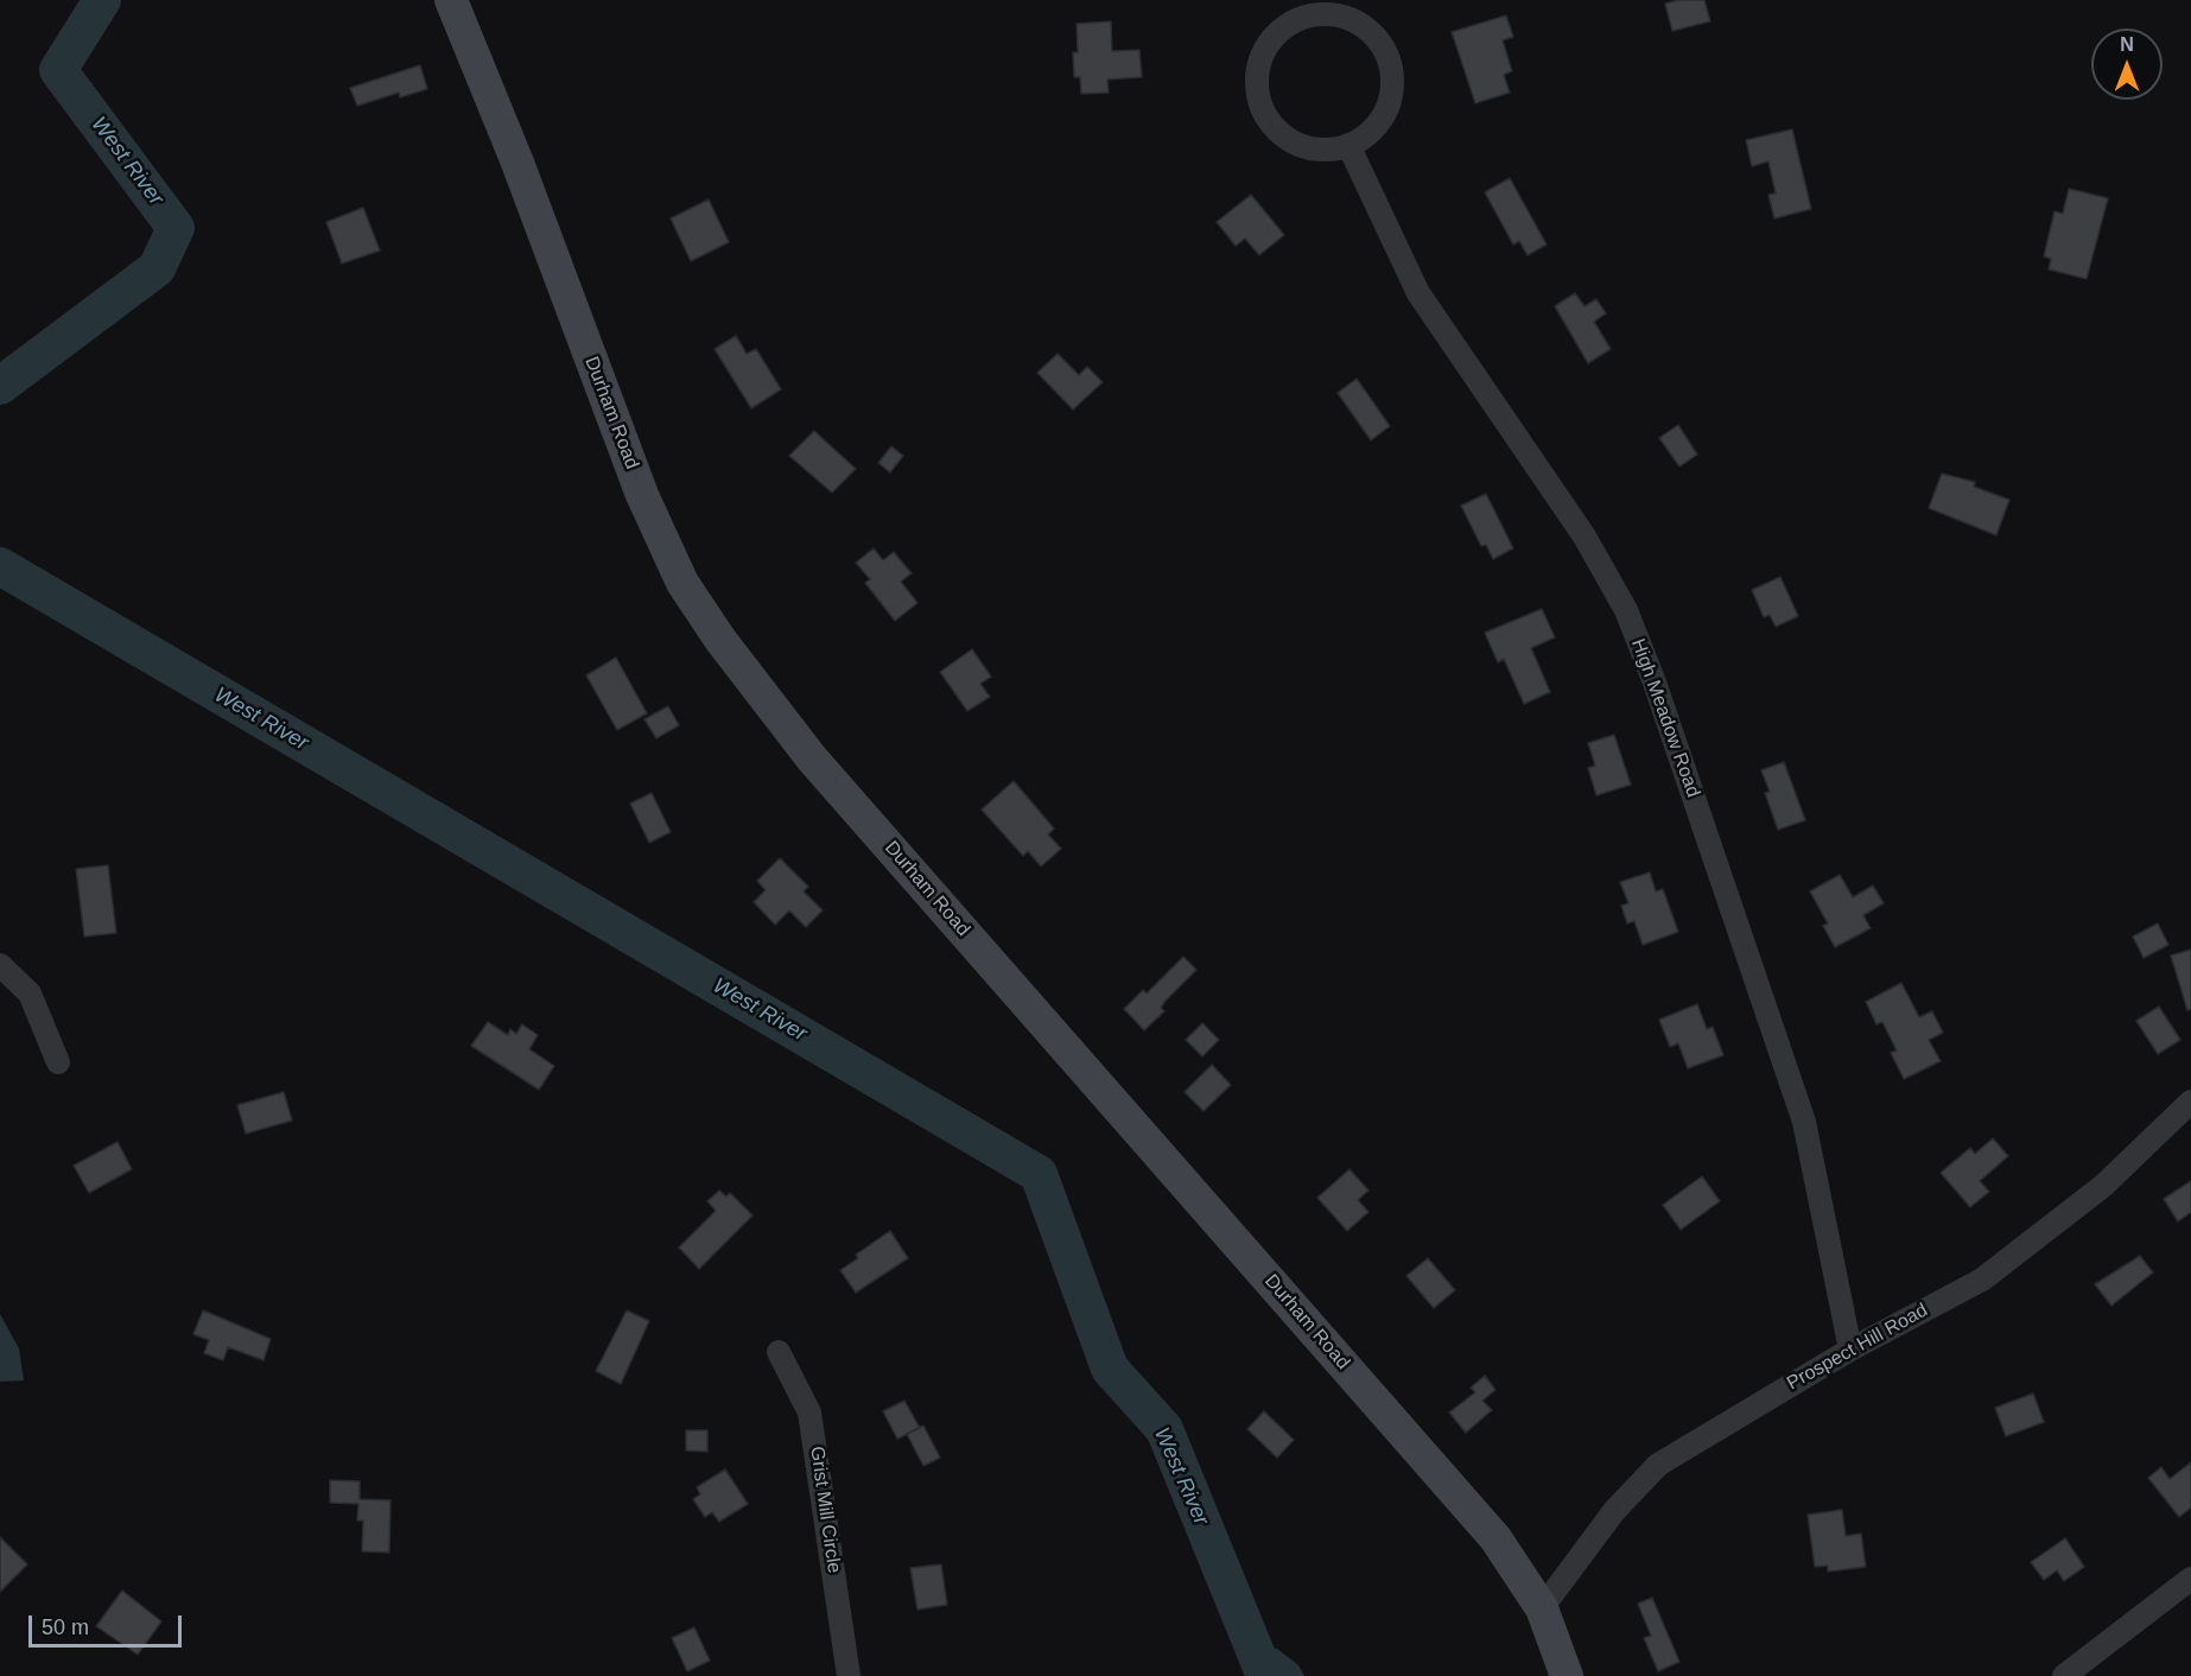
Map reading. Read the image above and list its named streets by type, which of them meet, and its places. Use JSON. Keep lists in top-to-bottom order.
{
  "streets": {
    "main road": ["Durham Road"],
    "street": ["High Meadow Road", "Prospect Hill Road", "Grist Mill Circle"]
  },
  "crossings": [
    ["Durham Road", "Prospect Hill Road"],
    ["High Meadow Road", "Prospect Hill Road"]
  ],
  "water": ["West River"],
  "scale_bar": "50 m",
  "north": "top"
}
